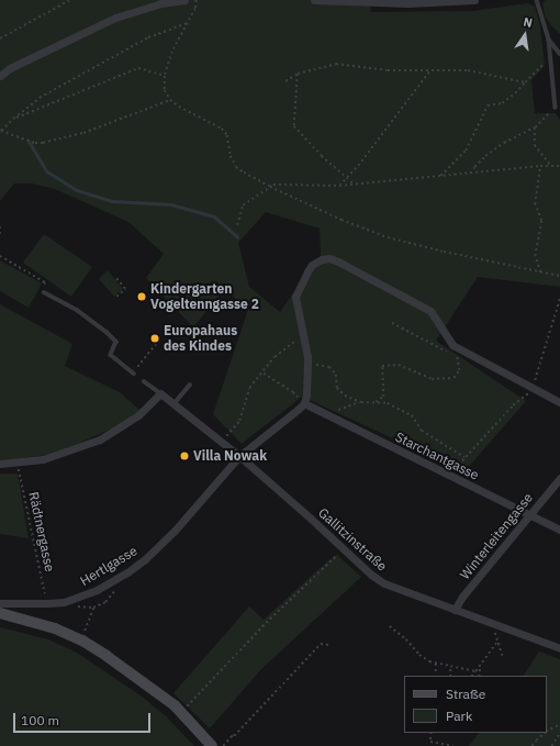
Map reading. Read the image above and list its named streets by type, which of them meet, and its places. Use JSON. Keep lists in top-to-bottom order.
{
  "streets": {
    "street": [
      "Starchantgasse",
      "Winterleitengasse",
      "Gallitzinstraße",
      "Hertlgasse"
    ],
    "path": ["Rädtnergasse"]
  },
  "crossings": [
    ["Starchantgasse", "Winterleitengasse"],
    ["Starchantgasse", "Hertlgasse"],
    ["Rädtnergasse", "Hertlgasse"],
    ["Winterleitengasse", "Gallitzinstraße"],
    ["Gallitzinstraße", "Hertlgasse"]
  ],
  "places": ["Kindergarten Vogeltenngasse 2", "Europahaus des Kindes", "Villa Nowak"],
  "legend": ["Straße", "Park"],
  "scale_bar": "100 m",
  "north": "top"
}
